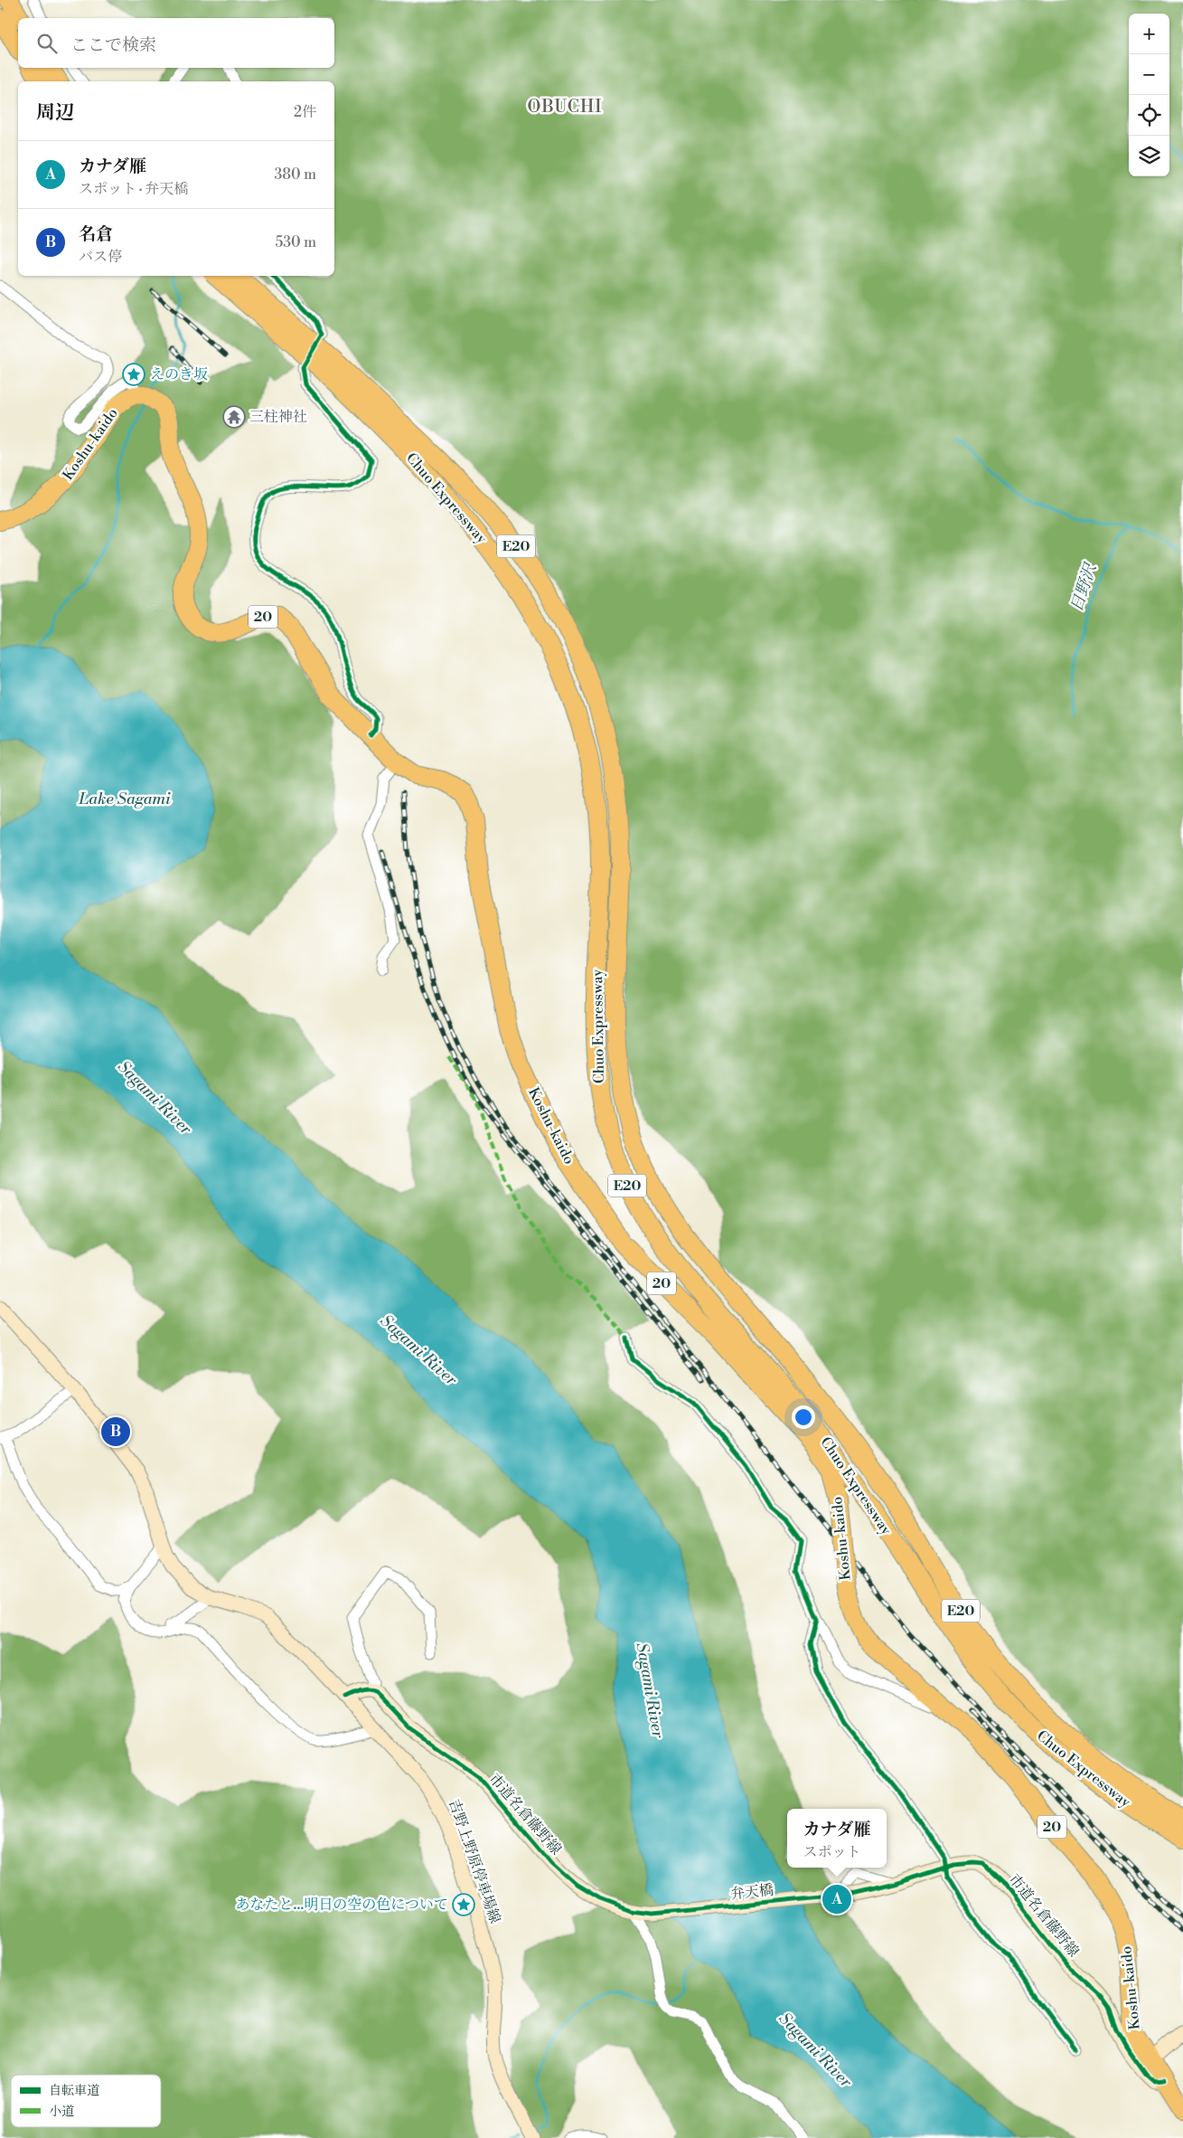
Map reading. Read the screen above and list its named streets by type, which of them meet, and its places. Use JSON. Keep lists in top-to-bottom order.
{
  "streets": {
    "highway": [
      "Koshu-kaido",
      "Chuo Expressway",
      "E20",
      "20"
    ],
    "main road": ["市道名倉藤野線", "吉野上野原停車場線", "弁天橋"]
  },
  "crossings": [
    ["Koshu-kaido", "市道名倉藤野線"],
    ["市道名倉藤野線", "弁天橋"]
  ],
  "districts": ["OBUCHI"],
  "water": ["日野沢", "Lake Sagami", "Sagami River"],
  "places": {
    "place": ["えのき坂", "あなたと…明日の空の色について"],
    "temple": ["三柱神社"]
  },
  "legend": ["自転車道", "小道"],
  "page": {
    "map_buttons": ["+", "−"],
    "search": "ここで検索",
    "heading": ["周辺", "2件"],
    "list": [
      {
        "mark": "A",
        "name": "カナダ雁",
        "note": "スポット · 弁天橋",
        "value": "380 m"
      },
      {
        "mark": "B",
        "name": "名倉",
        "note": "バス停",
        "value": "530 m"
      }
    ],
    "pins": ["B", "A"],
    "popup": ["カナダ雁", "スポット"]
  }
}
